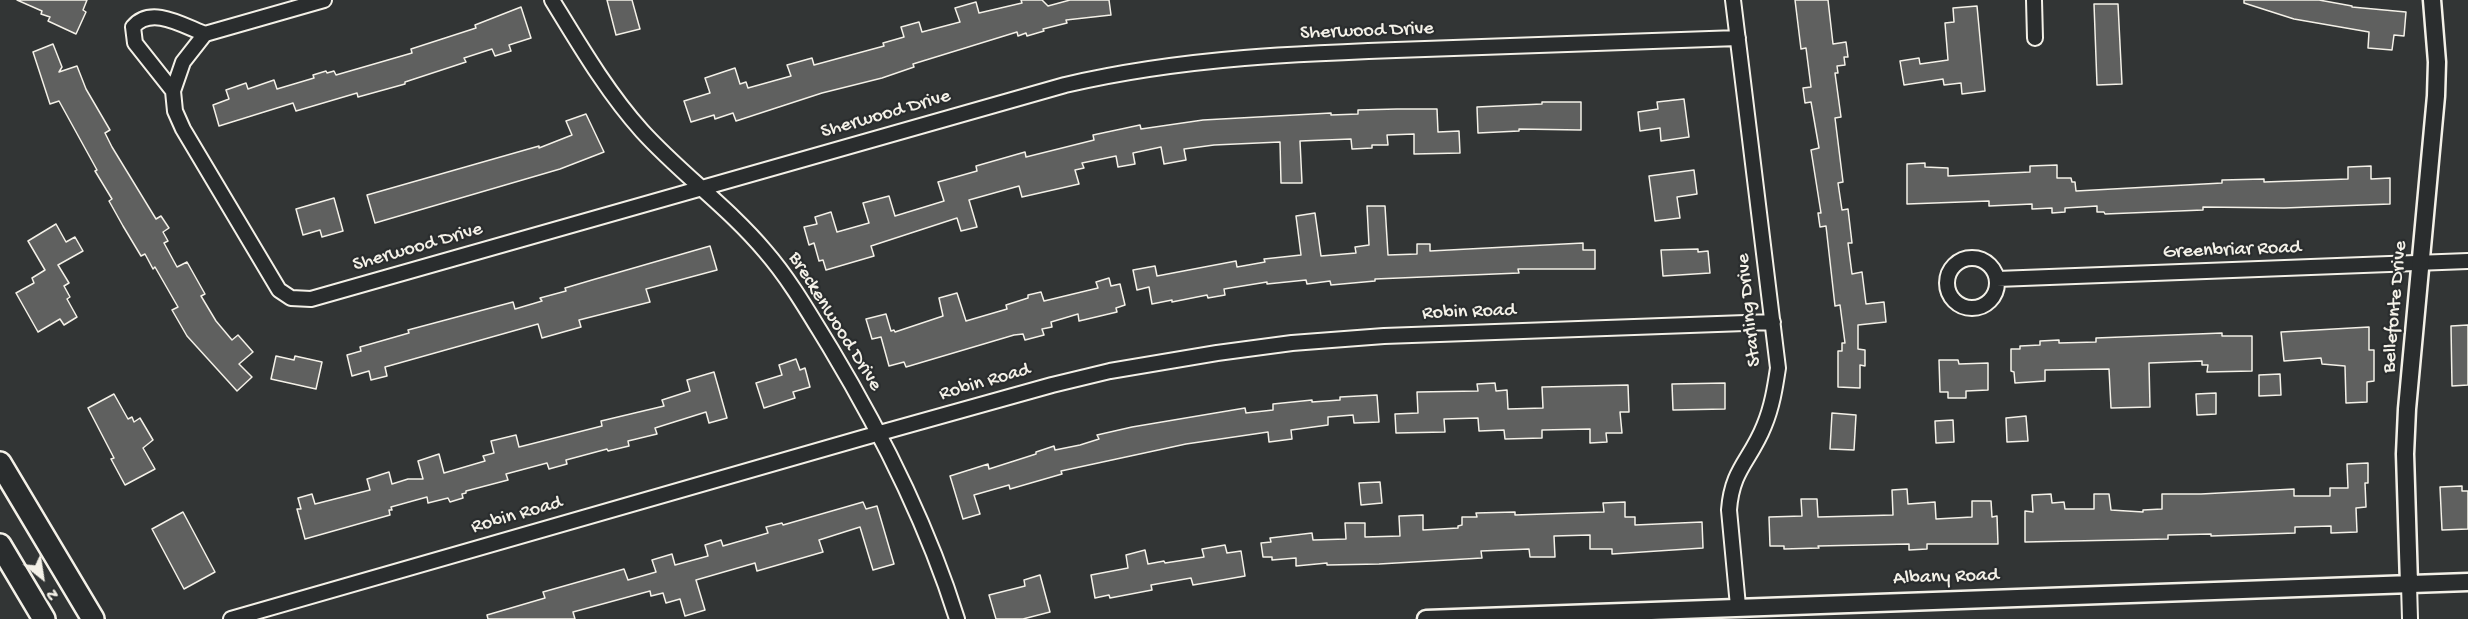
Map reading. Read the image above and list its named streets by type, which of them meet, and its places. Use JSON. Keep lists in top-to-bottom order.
{
  "streets": {
    "street": [
      "Sherwood Drive",
      "Greenbriar Road",
      "Bellefonte Drive",
      "Starling Drive",
      "Robin Road",
      "Breckenwood Drive",
      "Albany Road"
    ]
  },
  "crossings": [
    ["Sherwood Drive", "Starling Drive"],
    ["Sherwood Drive", "Breckenwood Drive"],
    ["Greenbriar Road", "Bellefonte Drive"],
    ["Bellefonte Drive", "Albany Road"],
    ["Starling Drive", "Robin Road"],
    ["Starling Drive", "Albany Road"],
    ["Robin Road", "Breckenwood Drive"]
  ],
  "north": "bottom right"
}
